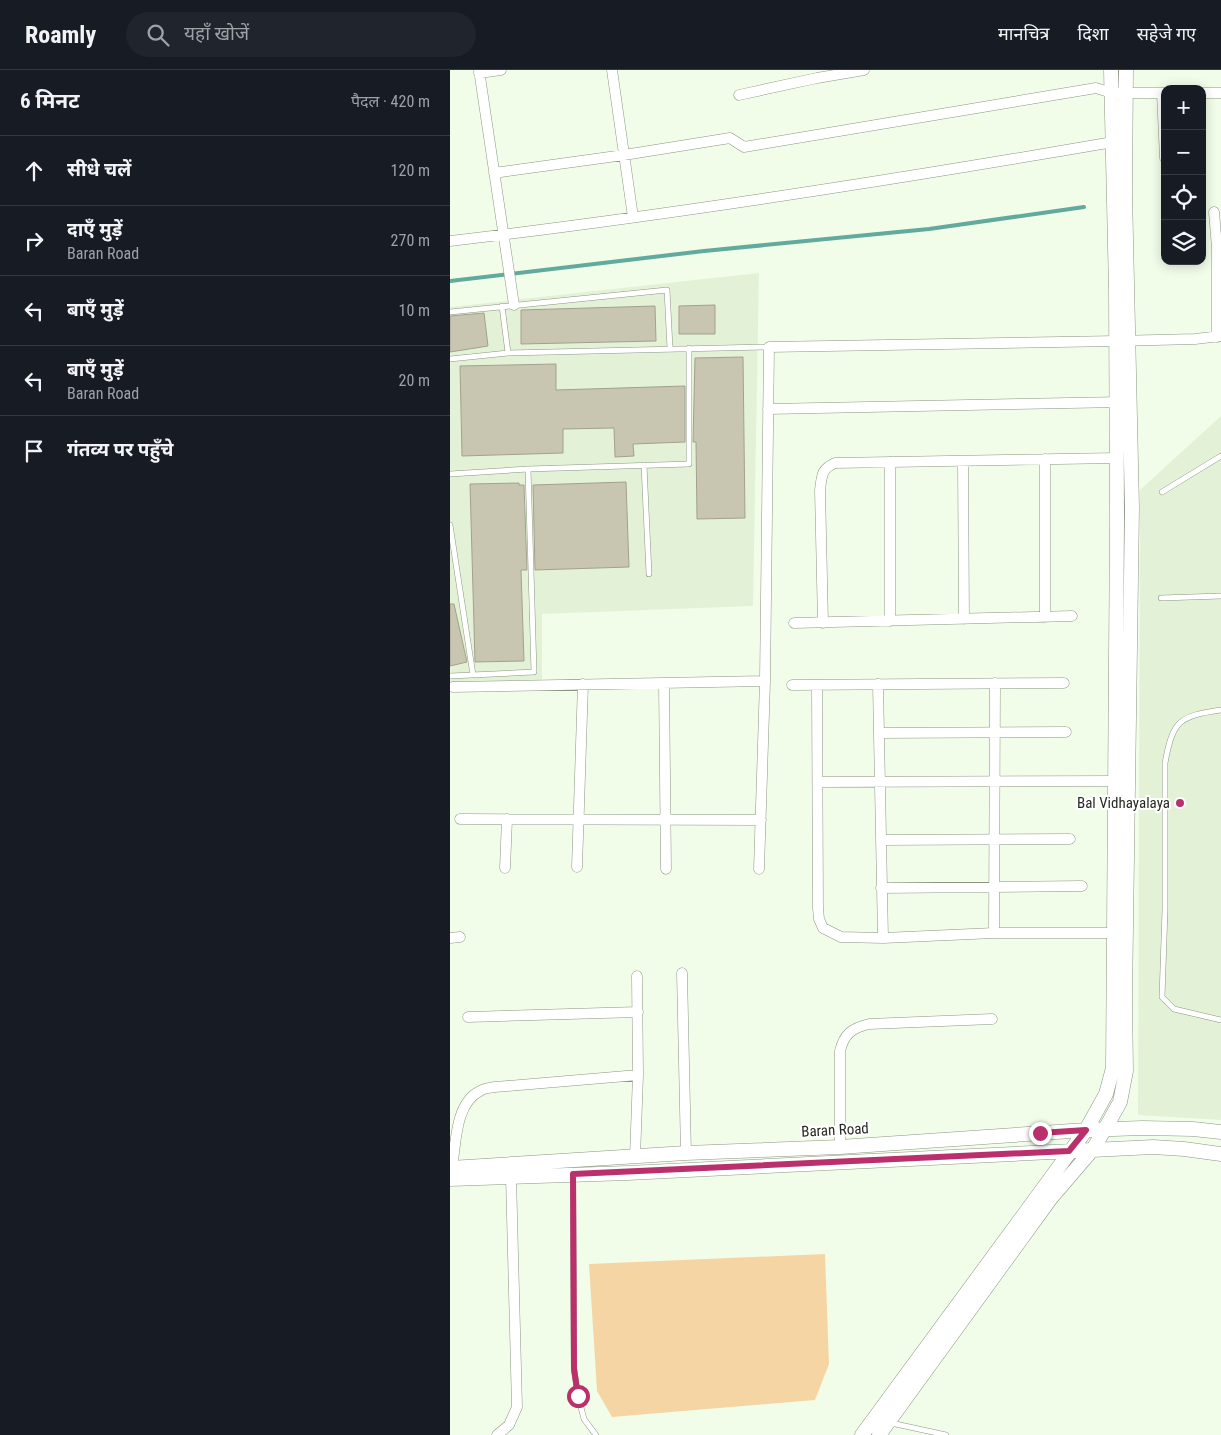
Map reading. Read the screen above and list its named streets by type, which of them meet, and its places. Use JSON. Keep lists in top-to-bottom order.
{
  "streets": {
    "street": ["Baran Road"]
  },
  "places": ["Bal Vidhayalaya"],
  "page": {
    "header": "Roamly",
    "search": "यहाँ खोजें",
    "nav": ["मानचित्र", "दिशा", "सहेजे गए"],
    "heading": ["6 मिनट", "पैदल · 420 m"],
    "map_buttons": ["+", "−"],
    "list": [
      ["सीधे चलें", "120 m"],
      ["दाएँ मुड़ें", "Baran Road", "270 m"],
      ["बाएँ मुड़ें", "10 m"],
      ["बाएँ मुड़ें", "Baran Road", "20 m"],
      "गंतव्य पर पहुँचे"
    ]
  }
}
